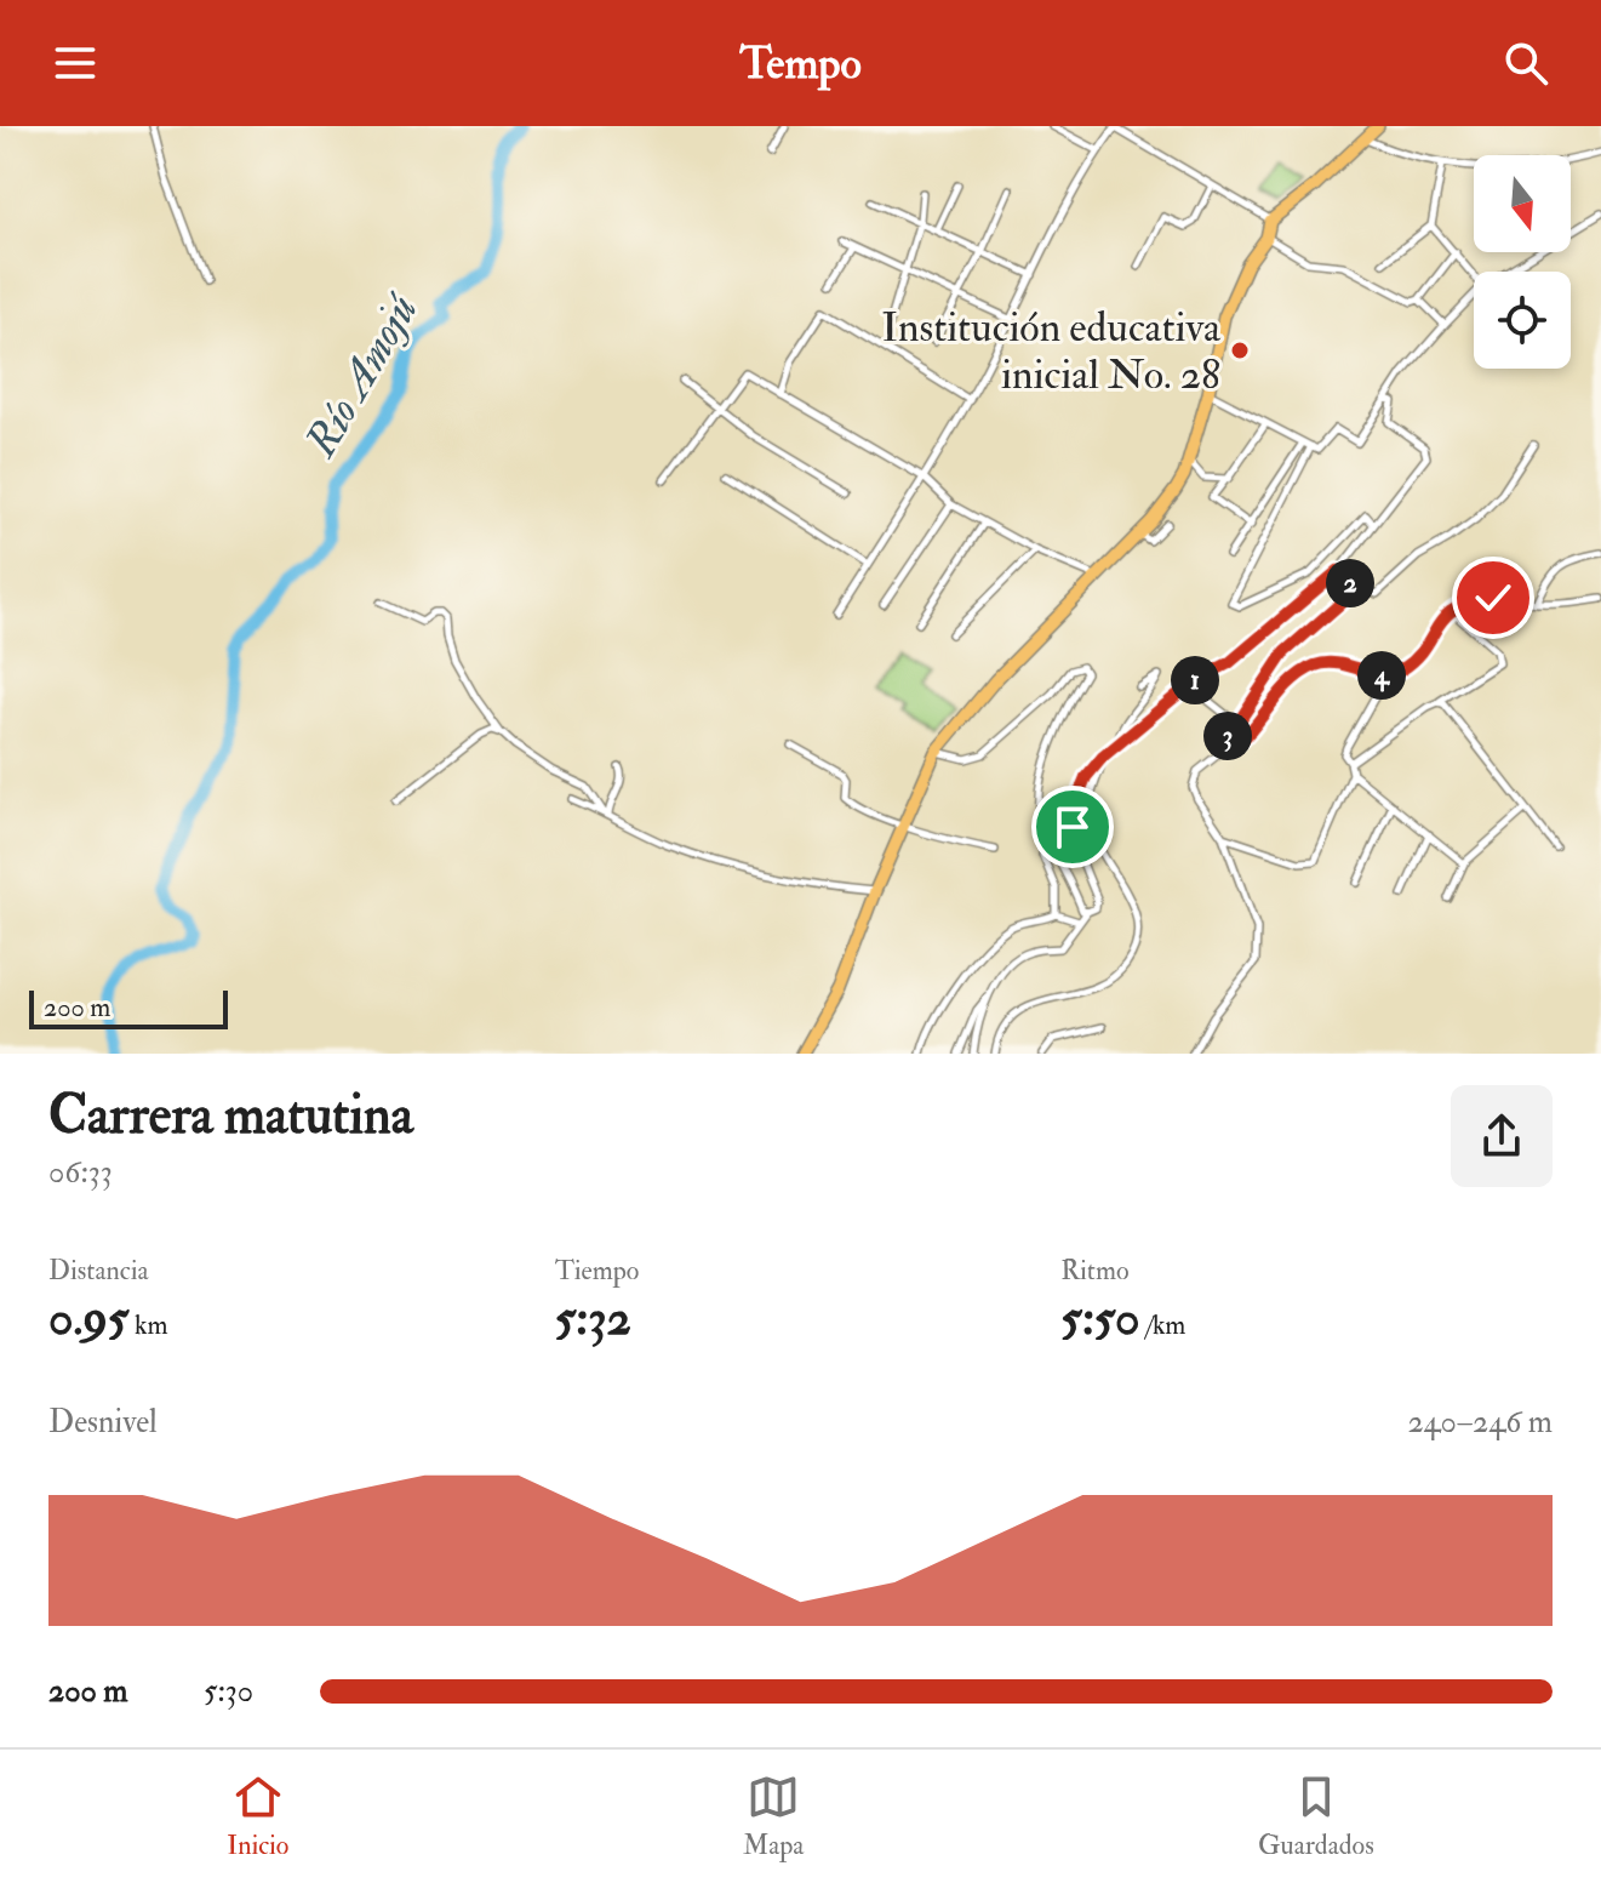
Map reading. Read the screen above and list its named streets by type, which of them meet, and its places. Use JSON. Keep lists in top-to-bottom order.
{
  "water": ["Río Amojú"],
  "places": ["Institución educativa inicial No. 28"],
  "scale_bar": "200 m",
  "north": "bottom",
  "page": {
    "header": "Tempo",
    "pins": [
      "2",
      "4",
      "1",
      "3"
    ],
    "scale": "200 m",
    "heading": ["Carrera matutina", "06:33"],
    "stats": [
      ["Distancia", "0.95 km"],
      ["Tiempo", "5:32"],
      ["Ritmo", "5:50 /km"]
    ],
    "chart": ["Desnivel", "240–246 m"],
    "list": [
      {
        "name": "200 m",
        "note": "5:30"
      }
    ],
    "tabs": ["Inicio", "Mapa", "Guardados"]
  }
}
